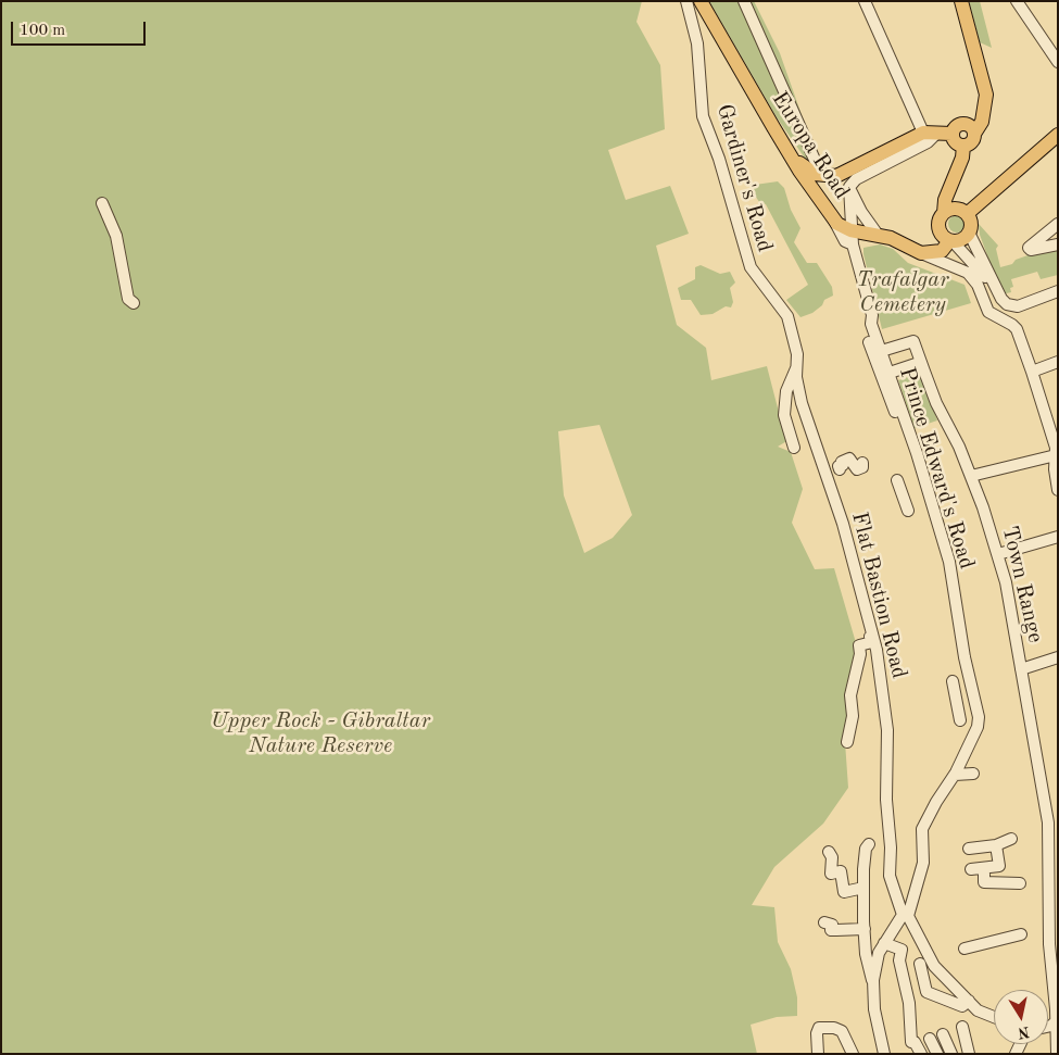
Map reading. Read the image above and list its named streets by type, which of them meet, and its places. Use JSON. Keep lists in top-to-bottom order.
{
  "streets": {
    "main road": ["Europa Road"],
    "street": [
      "Gardiner's Road",
      "Prince Edward's Road",
      "Town Range",
      "Flat Bastion Road"
    ]
  },
  "crossings": [
    ["Europa Road", "Prince Edward's Road"],
    ["Gardiner's Road", "Flat Bastion Road"],
    ["Prince Edward's Road", "Town Range"],
    ["Prince Edward's Road", "Flat Bastion Road"]
  ],
  "parks": ["Trafalgar Cemetery", "Upper Rock - Gibraltar Nature Reserve"],
  "scale_bar": "100 m",
  "north": "bottom"
}
